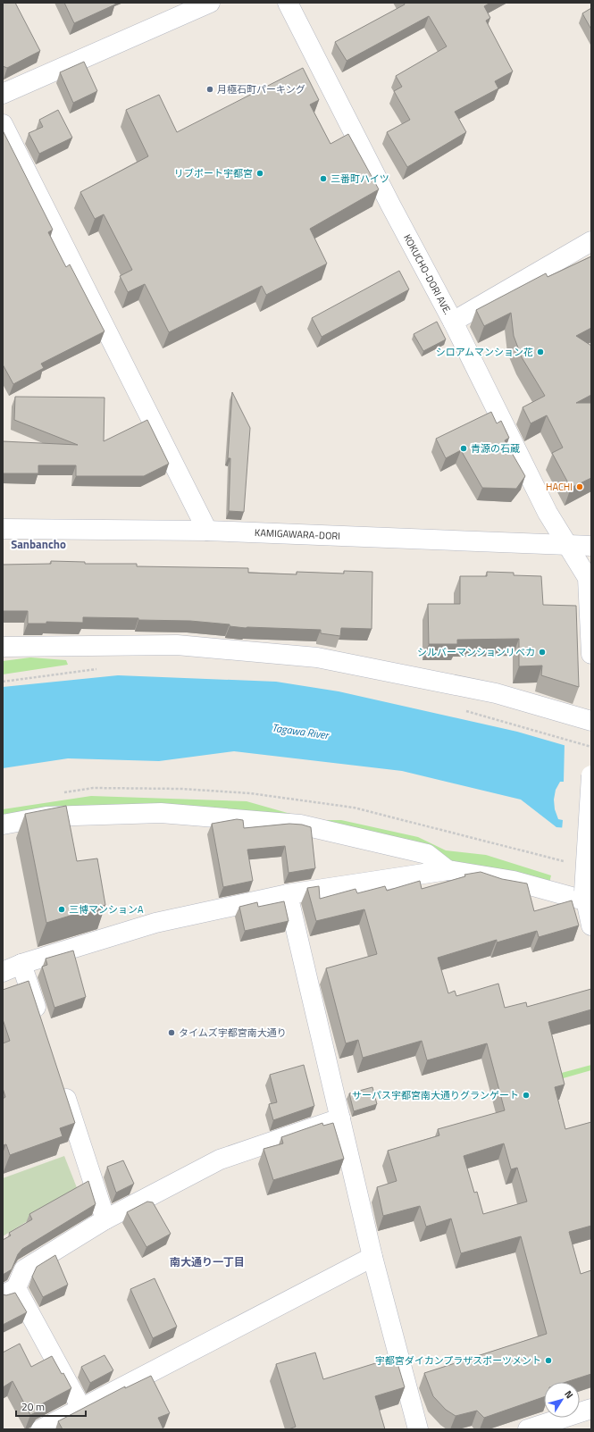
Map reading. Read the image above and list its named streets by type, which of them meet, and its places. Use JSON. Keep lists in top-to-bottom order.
{
  "streets": {
    "street": ["KOKUCHO-DORI AVE.", "KAMIGAWARA-DORI"]
  },
  "crossings": [
    ["KOKUCHO-DORI AVE.", "KAMIGAWARA-DORI"]
  ],
  "districts": ["Sanbancho", "南大通り一丁目"],
  "water": ["Tagawa River"],
  "places": [
    "月極石町パーキング",
    "リブポート宇都宮",
    "三番町ハイツ",
    "シロアムマンション花",
    "青源の石蔵",
    "HACHI",
    "シルバーマンションリベカ",
    "三博マンションA",
    "タイムズ宇都宮南大通り",
    "サーパス宇都宮南大通りグランゲート",
    "宇都宮ダイカンプラザスポーツメント"
  ],
  "scale_bar": "20 m",
  "north": "top right"
}
